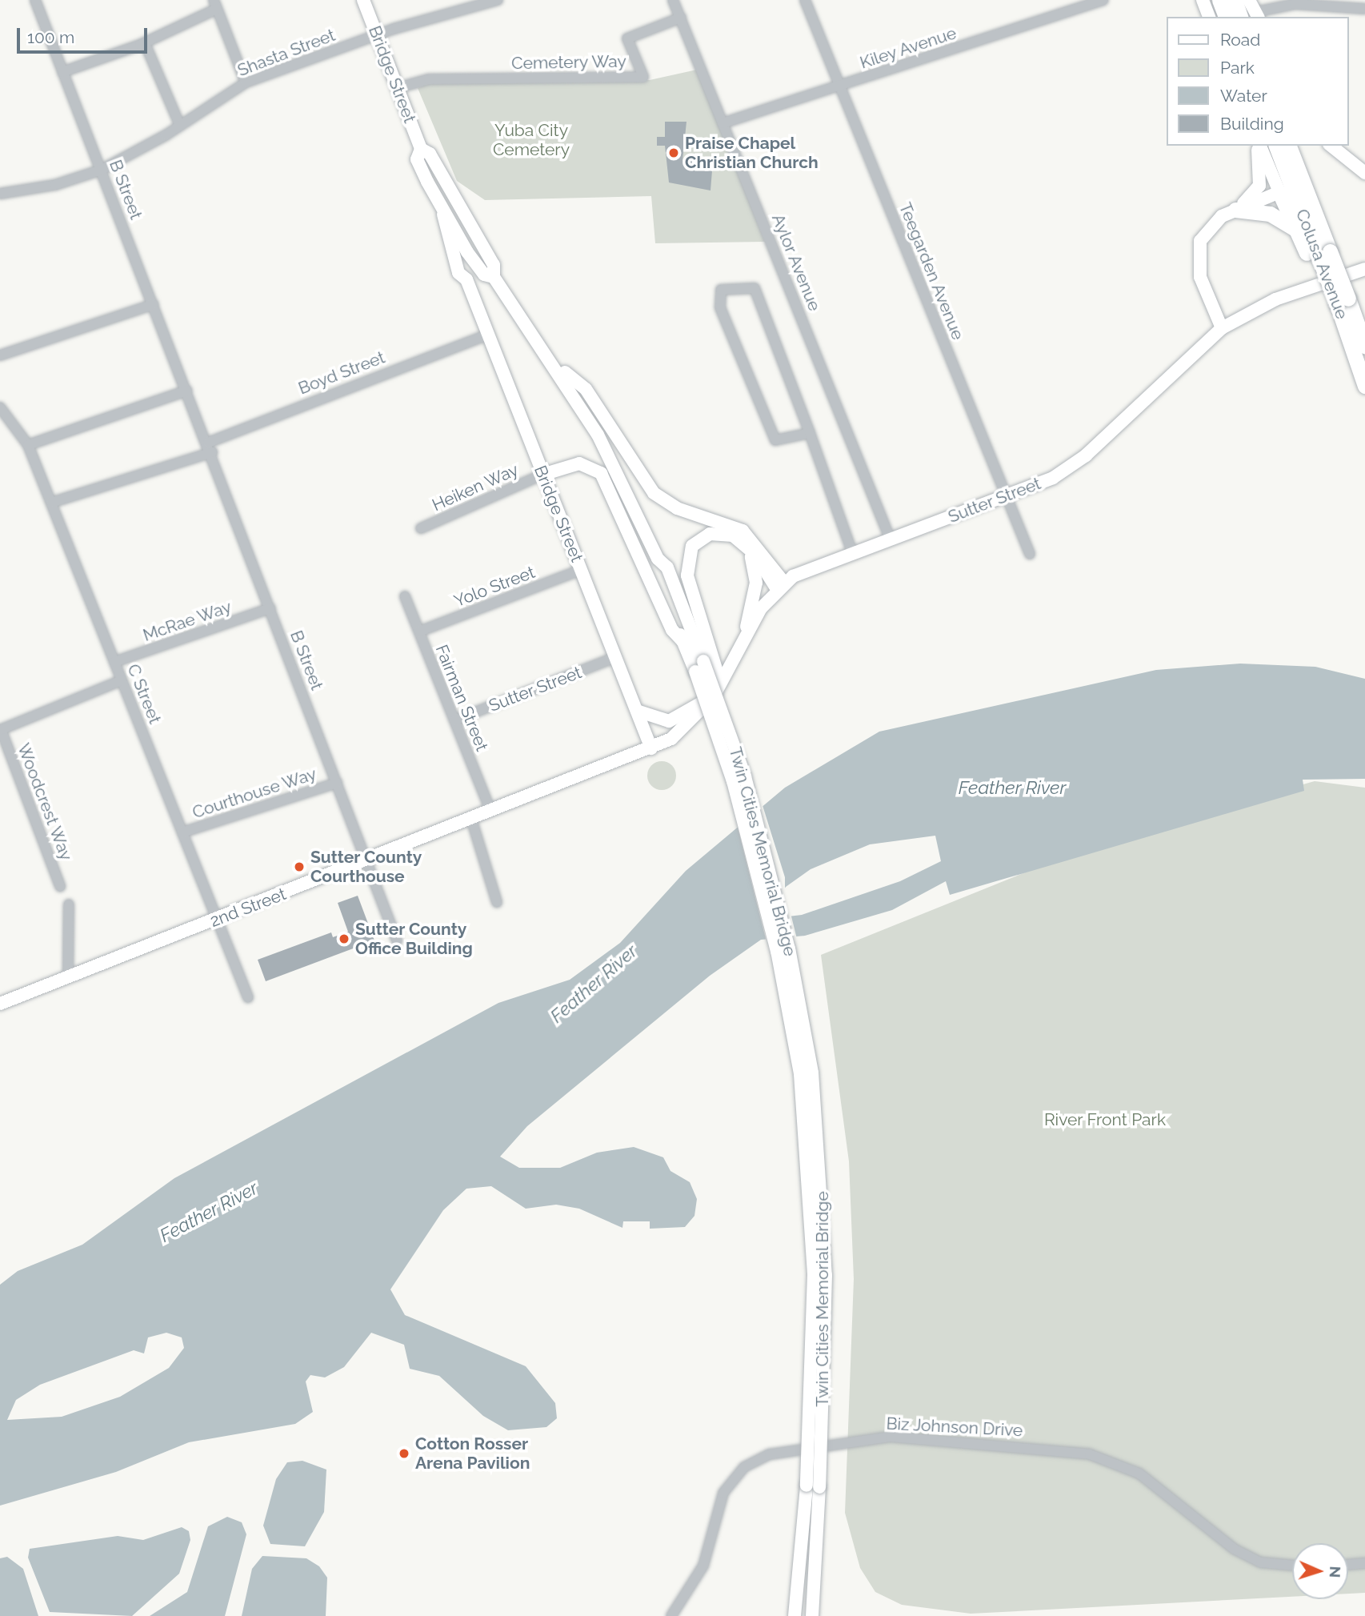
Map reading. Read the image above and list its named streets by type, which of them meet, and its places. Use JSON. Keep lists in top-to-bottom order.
{
  "streets": {
    "highway": ["Colusa Avenue"],
    "main road": [
      "Bridge Street",
      "Sutter Street",
      "Twin Cities Memorial Bridge",
      "2nd Street"
    ],
    "street": [
      "Kiley Avenue",
      "Shasta Street",
      "Cemetery Way",
      "B Street",
      "Aylor Avenue",
      "Teegarden Avenue",
      "Boyd Street",
      "Heiken Way",
      "Yolo Street",
      "McRae Way",
      "C Street",
      "Fairman Street",
      "Courthouse Way",
      "Woodcrest Way",
      "Biz Johnson Drive"
    ]
  },
  "crossings": [
    ["Kiley Avenue", "Aylor Avenue"],
    ["Kiley Avenue", "Teegarden Avenue"],
    ["Shasta Street", "Bridge Street"],
    ["Shasta Street", "B Street"],
    ["Cemetery Way", "Bridge Street"],
    ["Cemetery Way", "Aylor Avenue"],
    ["Bridge Street", "Boyd Street"],
    ["Bridge Street", "Heiken Way"],
    ["Bridge Street", "Sutter Street"],
    ["Bridge Street", "Yolo Street"],
    ["Bridge Street", "Twin Cities Memorial Bridge"],
    ["Bridge Street", "2nd Street"],
    ["B Street", "Boyd Street"],
    ["B Street", "McRae Way"],
    ["B Street", "Courthouse Way"],
    ["B Street", "2nd Street"],
    ["Aylor Avenue", "Sutter Street"],
    ["Teegarden Avenue", "Sutter Street"],
    ["Boyd Street", "C Street"],
    ["Sutter Street", "Fairman Street"],
    ["Yolo Street", "Fairman Street"],
    ["McRae Way", "C Street"],
    ["C Street", "Courthouse Way"],
    ["C Street", "2nd Street"],
    ["Fairman Street", "2nd Street"]
  ],
  "water": ["Feather River"],
  "parks": ["Yuba City Cemetery", "River Front Park"],
  "places": [
    "Praise Chapel Christian Church",
    "Sutter County Courthouse",
    "Sutter County Office Building",
    "Cotton Rosser Arena Pavilion"
  ],
  "legend": [
    "Road",
    "Park",
    "Water",
    "Building"
  ],
  "scale_bar": "100 m",
  "north": "right"
}
